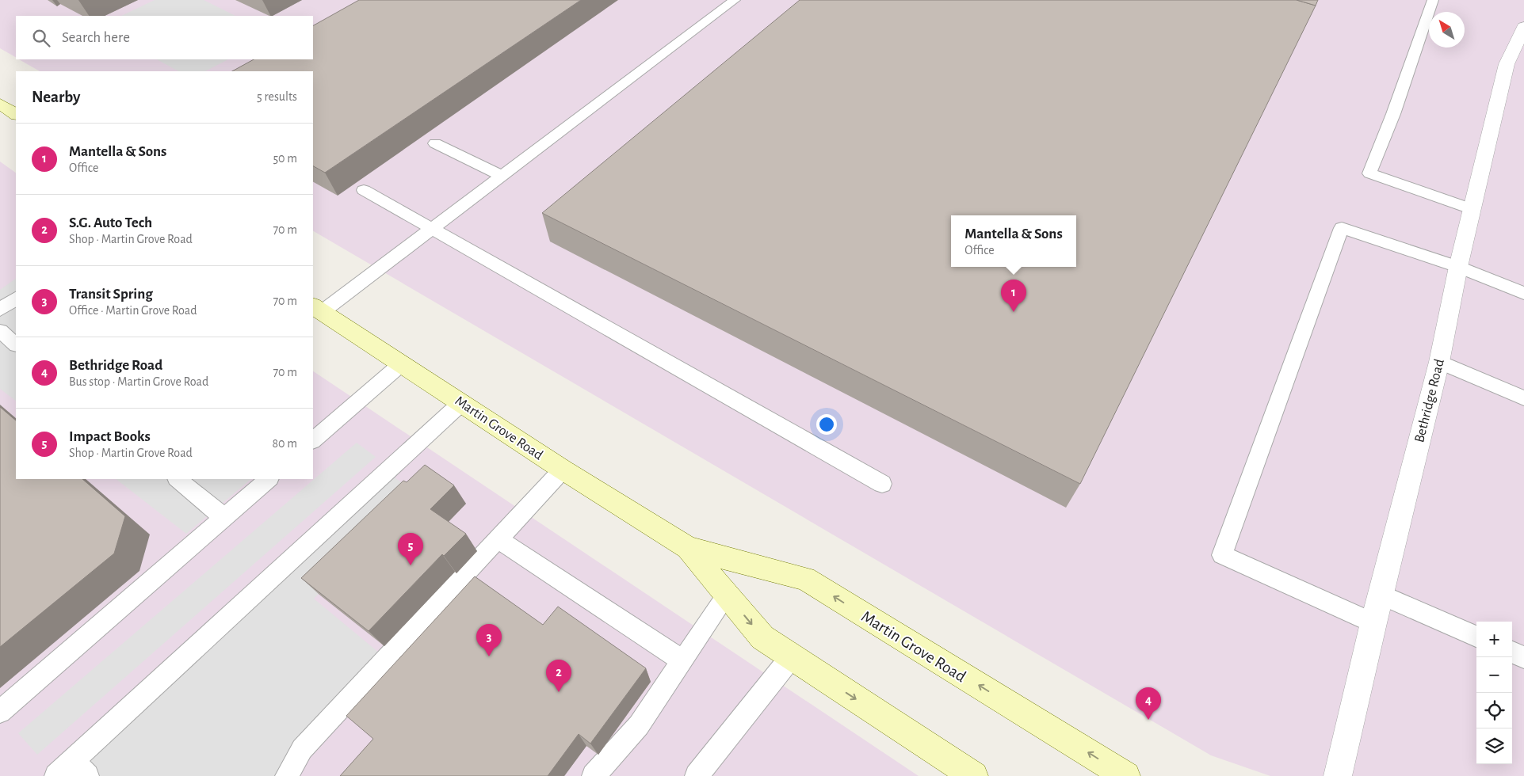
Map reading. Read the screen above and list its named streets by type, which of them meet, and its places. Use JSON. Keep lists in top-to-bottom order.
{
  "streets": {
    "main road": ["Martin Grove Road"],
    "street": ["Bethridge Road"]
  },
  "north": "top left",
  "page": {
    "search": "Search here",
    "heading": ["Nearby", "5 results"],
    "list": [
      {
        "mark": "1",
        "name": "Mantella & Sons",
        "note": "Office",
        "value": "50 m"
      },
      {
        "mark": "2",
        "name": "S.G. Auto Tech",
        "note": "Shop · Martin Grove Road",
        "value": "70 m"
      },
      {
        "mark": "3",
        "name": "Transit Spring",
        "note": "Office · Martin Grove Road",
        "value": "70 m"
      },
      {
        "mark": "4",
        "name": "Bethridge Road",
        "note": "Bus stop · Martin Grove Road",
        "value": "70 m"
      },
      {
        "mark": "5",
        "name": "Impact Books",
        "note": "Shop · Martin Grove Road",
        "value": "80 m"
      }
    ],
    "popup": ["Mantella & Sons", "Office"],
    "pins": [
      "1",
      "5",
      "3",
      "2",
      "4"
    ],
    "map_buttons": ["+", "−"]
  }
}
